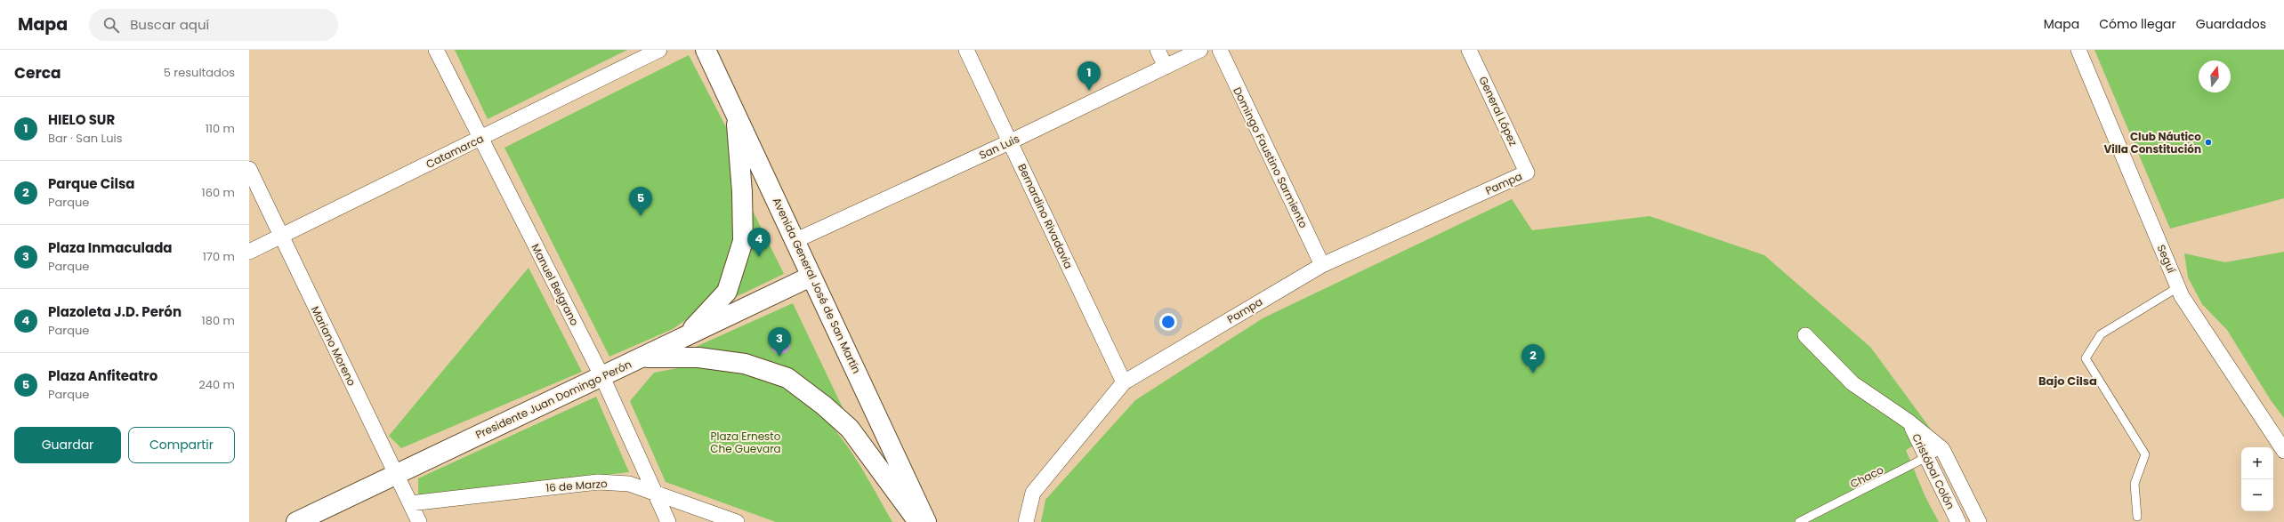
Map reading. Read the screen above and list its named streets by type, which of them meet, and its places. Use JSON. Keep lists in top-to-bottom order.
{
  "streets": {
    "main road": ["Avenida General José de San Martín", "Presidente Juan Domingo Perón"],
    "street": [
      "General López",
      "San Luis",
      "Catamarca",
      "Domingo Faustino Sarmiento",
      "Pampa",
      "Bernardino Rivadavia",
      "Seguí",
      "Manuel Belgrano",
      "Mariano Moreno",
      "Cristóbal Colón",
      "16 de Marzo"
    ],
    "lane": ["Chaco"]
  },
  "crossings": [
    ["General López", "Pampa"],
    ["San Luis", "Bernardino Rivadavia"],
    ["San Luis", "Avenida General José de San Martín"],
    ["Catamarca", "Manuel Belgrano"],
    ["Catamarca", "Mariano Moreno"],
    ["Domingo Faustino Sarmiento", "Pampa"],
    ["Pampa", "Bernardino Rivadavia"],
    ["Manuel Belgrano", "Presidente Juan Domingo Perón"],
    ["Manuel Belgrano", "16 de Marzo"],
    ["Avenida General José de San Martín", "Presidente Juan Domingo Perón"],
    ["Mariano Moreno", "Presidente Juan Domingo Perón"],
    ["Mariano Moreno", "16 de Marzo"],
    ["Cristóbal Colón", "Chaco"]
  ],
  "districts": ["Bajo Cilsa"],
  "parks": ["Plaza Ernesto Che Guevara"],
  "places": ["Club Náutico Villa Constitución"],
  "north": "top",
  "page": {
    "header": "Mapa",
    "search": "Buscar aquí",
    "nav": ["Mapa", "Cómo llegar", "Guardados"],
    "heading": ["Cerca", "5 resultados"],
    "pins": [
      "1",
      "5",
      "4",
      "3",
      "2"
    ],
    "list": [
      {
        "mark": "1",
        "name": "HIELO SUR",
        "note": "Bar · San Luis",
        "value": "110 m"
      },
      {
        "mark": "2",
        "name": "Parque Cilsa",
        "note": "Parque",
        "value": "160 m"
      },
      {
        "mark": "3",
        "name": "Plaza Inmaculada",
        "note": "Parque",
        "value": "170 m"
      },
      {
        "mark": "4",
        "name": "Plazoleta J.D. Perón",
        "note": "Parque",
        "value": "180 m"
      },
      {
        "mark": "5",
        "name": "Plaza Anfiteatro",
        "note": "Parque",
        "value": "240 m"
      }
    ],
    "buttons": ["Guardar", "Compartir"],
    "map_buttons": ["+", "−"]
  }
}
